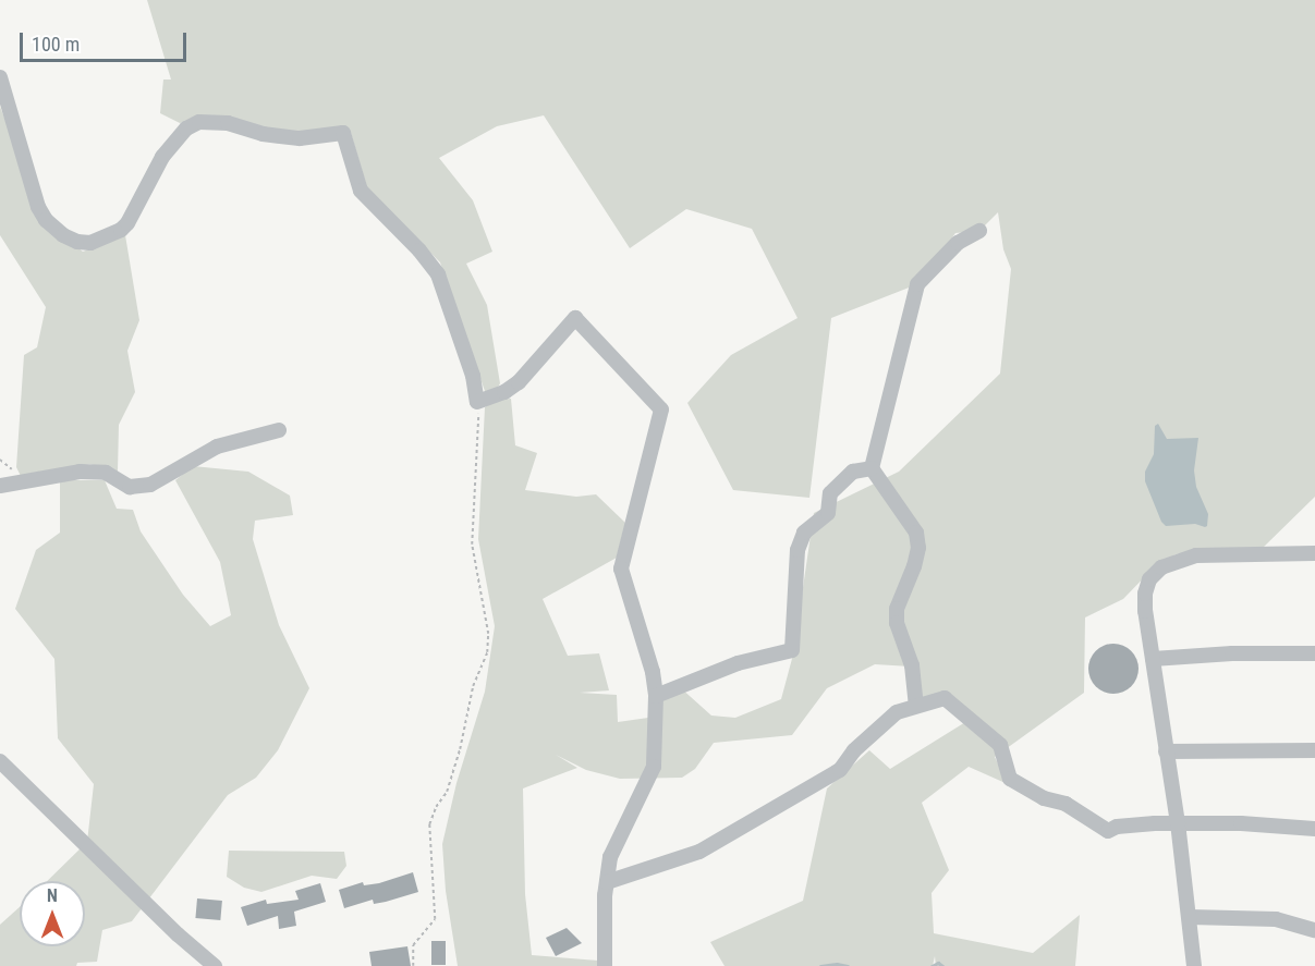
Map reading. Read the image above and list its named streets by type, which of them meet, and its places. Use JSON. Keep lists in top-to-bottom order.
{
  "scale_bar": "100 m",
  "north": "top"
}
